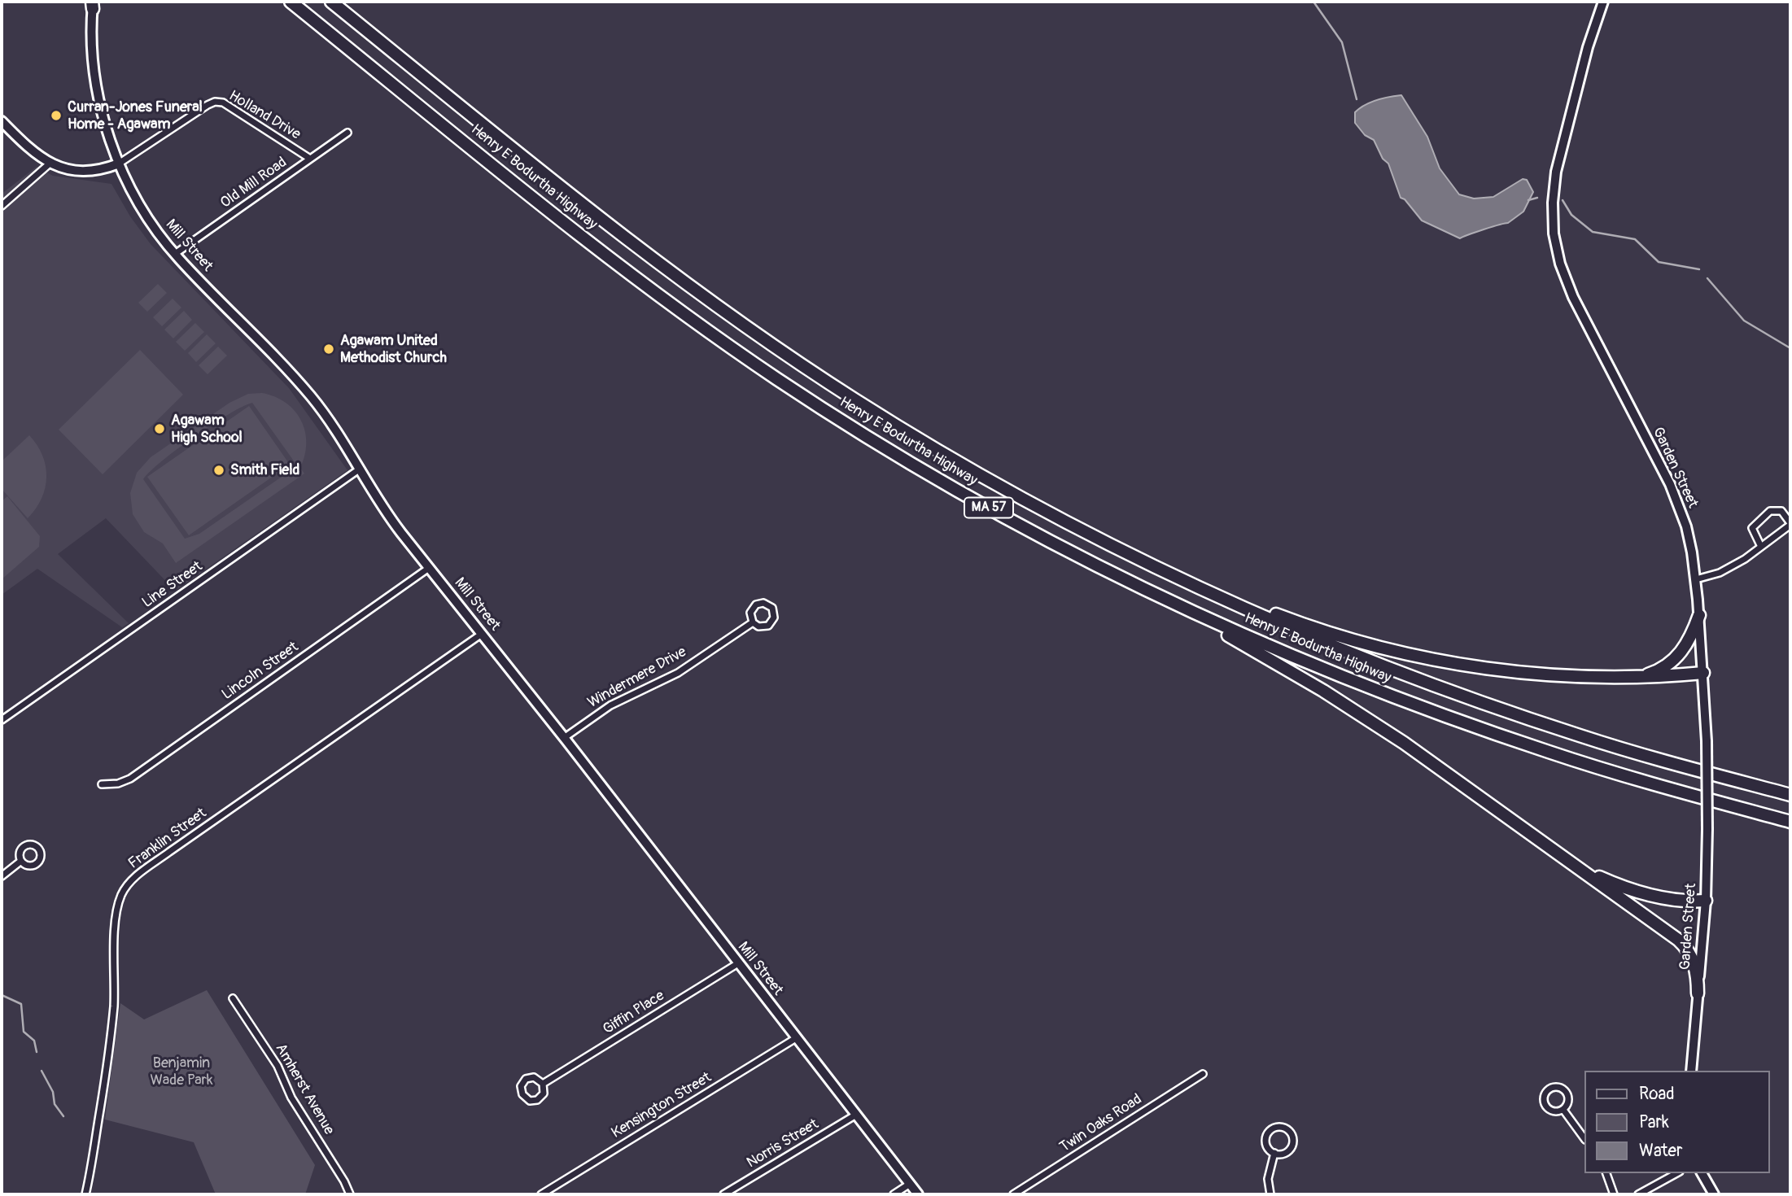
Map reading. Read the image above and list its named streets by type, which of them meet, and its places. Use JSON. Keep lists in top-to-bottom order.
{
  "streets": {
    "highway": ["Henry E Bodurtha Highway", "MA 57"],
    "street": [
      "Holland Drive",
      "Old Mill Road",
      "Mill Street",
      "Garden Street",
      "Line Street",
      "Lincoln Street",
      "Windermere Drive",
      "Franklin Street",
      "Giffin Place",
      "Amherst Avenue",
      "Kensington Street",
      "Twin Oaks Road",
      "Norris Street"
    ]
  },
  "crossings": [
    ["Holland Drive", "Old Mill Road"],
    ["Holland Drive", "Mill Street"],
    ["Old Mill Road", "Mill Street"],
    ["Mill Street", "Line Street"],
    ["Mill Street", "Lincoln Street"],
    ["Mill Street", "Windermere Drive"],
    ["Mill Street", "Franklin Street"],
    ["Mill Street", "Giffin Place"],
    ["Mill Street", "Kensington Street"],
    ["Mill Street", "Norris Street"]
  ],
  "parks": ["Benjamin Wade Park"],
  "places": [
    "Curran-Jones Funeral Home - Agawam",
    "Agawam United Methodist Church",
    "Agawam High School",
    "Smith Field"
  ],
  "legend": ["Road", "Park", "Water"]
}
